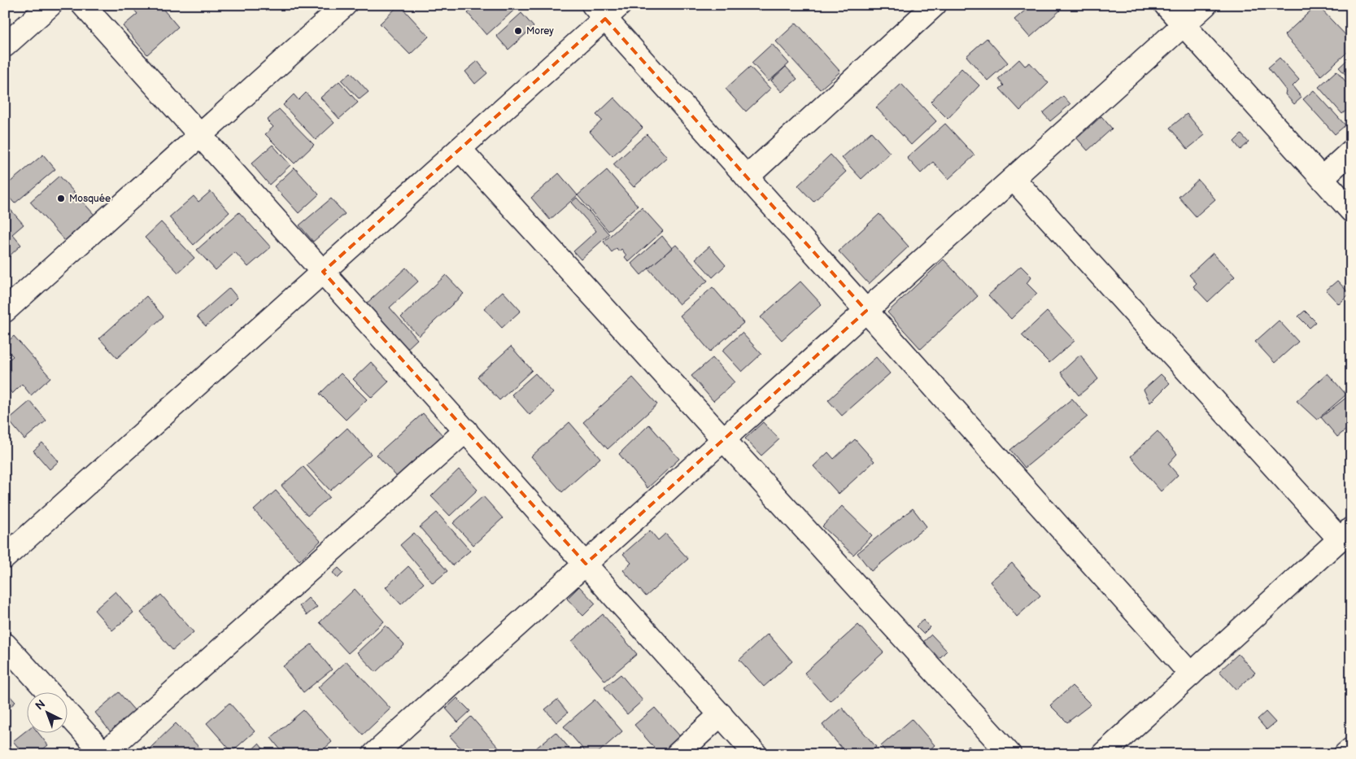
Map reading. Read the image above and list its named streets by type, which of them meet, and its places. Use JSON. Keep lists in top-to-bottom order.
{
  "places": ["Morey", "Mosquée"],
  "north": "top left"
}
